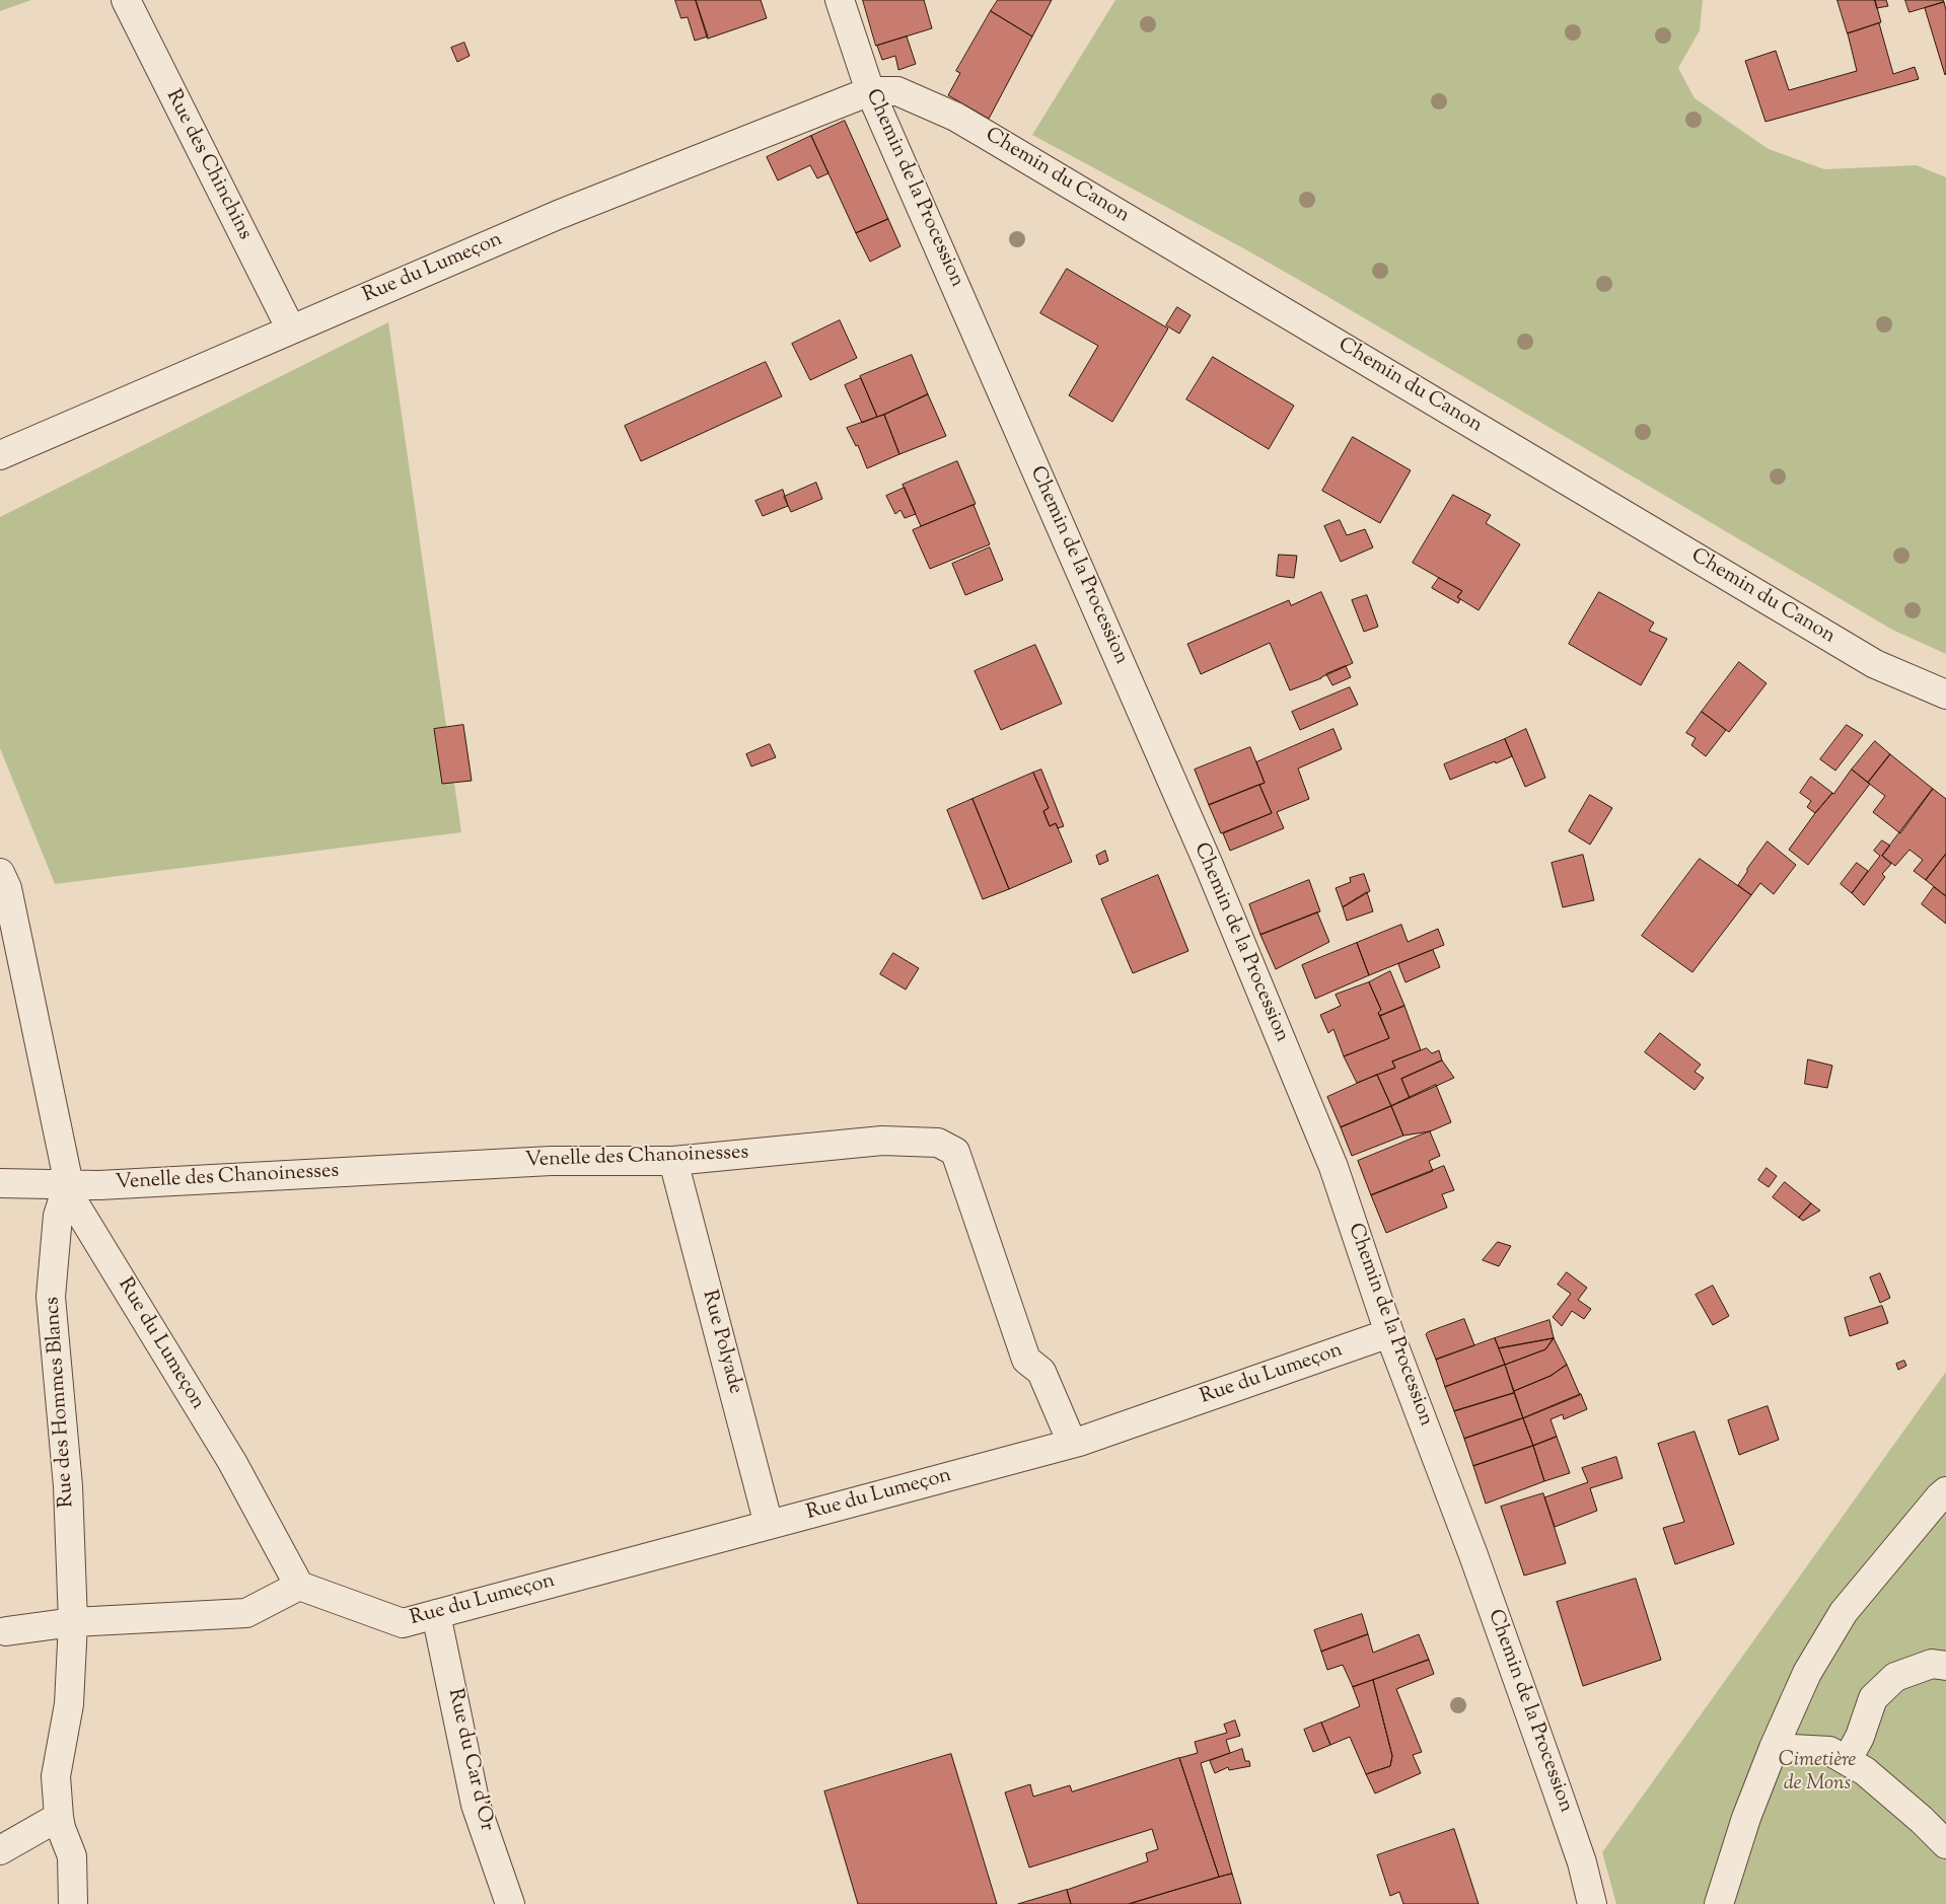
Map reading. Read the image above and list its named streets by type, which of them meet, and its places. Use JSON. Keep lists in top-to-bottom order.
{
  "streets": {
    "street": [
      "Rue des Chinchins",
      "Chemin du Canon",
      "Chemin de la Procession",
      "Rue du Lumeçon",
      "Venelle des Chanoinesses",
      "Rue Polyade",
      "Rue des Hommes Blancs",
      "Rue du Car d'Or"
    ]
  },
  "crossings": [
    ["Rue des Chinchins", "Rue du Lumeçon"],
    ["Chemin du Canon", "Chemin de la Procession"],
    ["Chemin du Canon", "Rue du Lumeçon"],
    ["Chemin de la Procession", "Rue du Lumeçon"],
    ["Rue du Lumeçon", "Venelle des Chanoinesses"],
    ["Rue du Lumeçon", "Rue Polyade"],
    ["Rue du Lumeçon", "Rue des Hommes Blancs"],
    ["Rue du Lumeçon", "Rue du Car d'Or"],
    ["Venelle des Chanoinesses", "Rue Polyade"],
    ["Venelle des Chanoinesses", "Rue des Hommes Blancs"]
  ],
  "parks": ["Cimetière de Mons"]
}
